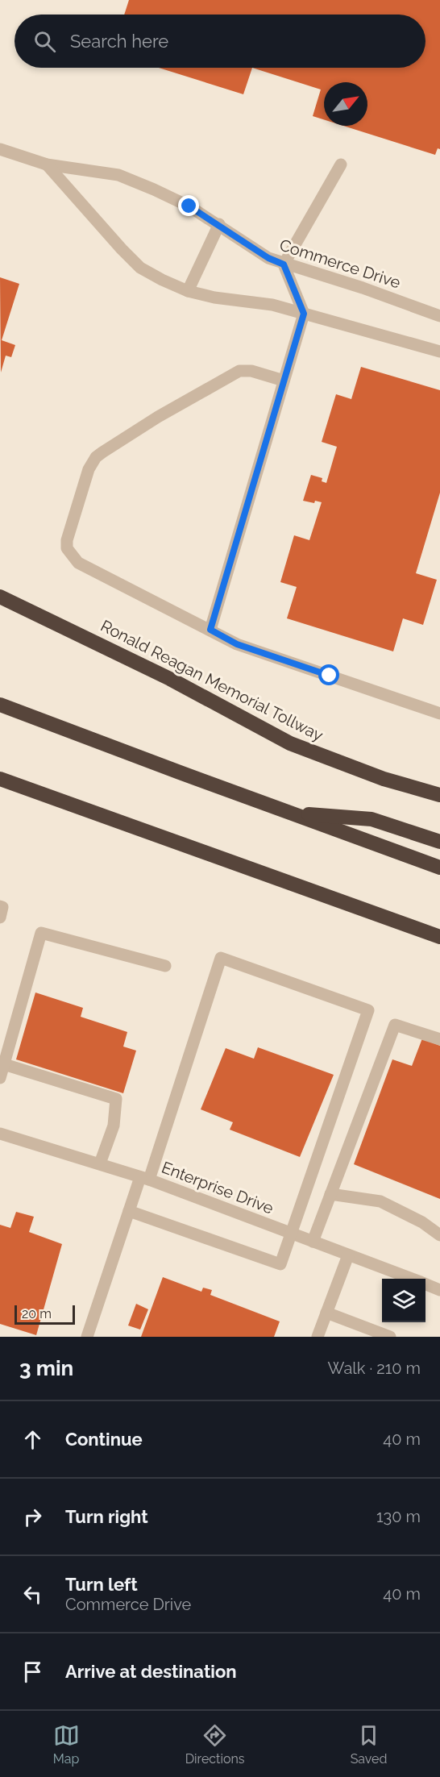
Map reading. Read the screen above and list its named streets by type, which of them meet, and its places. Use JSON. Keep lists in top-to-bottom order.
{
  "streets": {
    "highway": ["Ronald Reagan Memorial Tollway"],
    "street": ["Commerce Drive", "Enterprise Drive"]
  },
  "scale_bar": "20 m",
  "north": "top right",
  "page": {
    "search": "Search here",
    "scale": "20 m",
    "heading": ["3 min", "Walk · 210 m"],
    "list": [
      ["Continue", "40 m"],
      ["Turn right", "130 m"],
      ["Turn left", "Commerce Drive", "40 m"],
      "Arrive at destination"
    ],
    "nav": ["Map", "Directions", "Saved"]
  }
}
